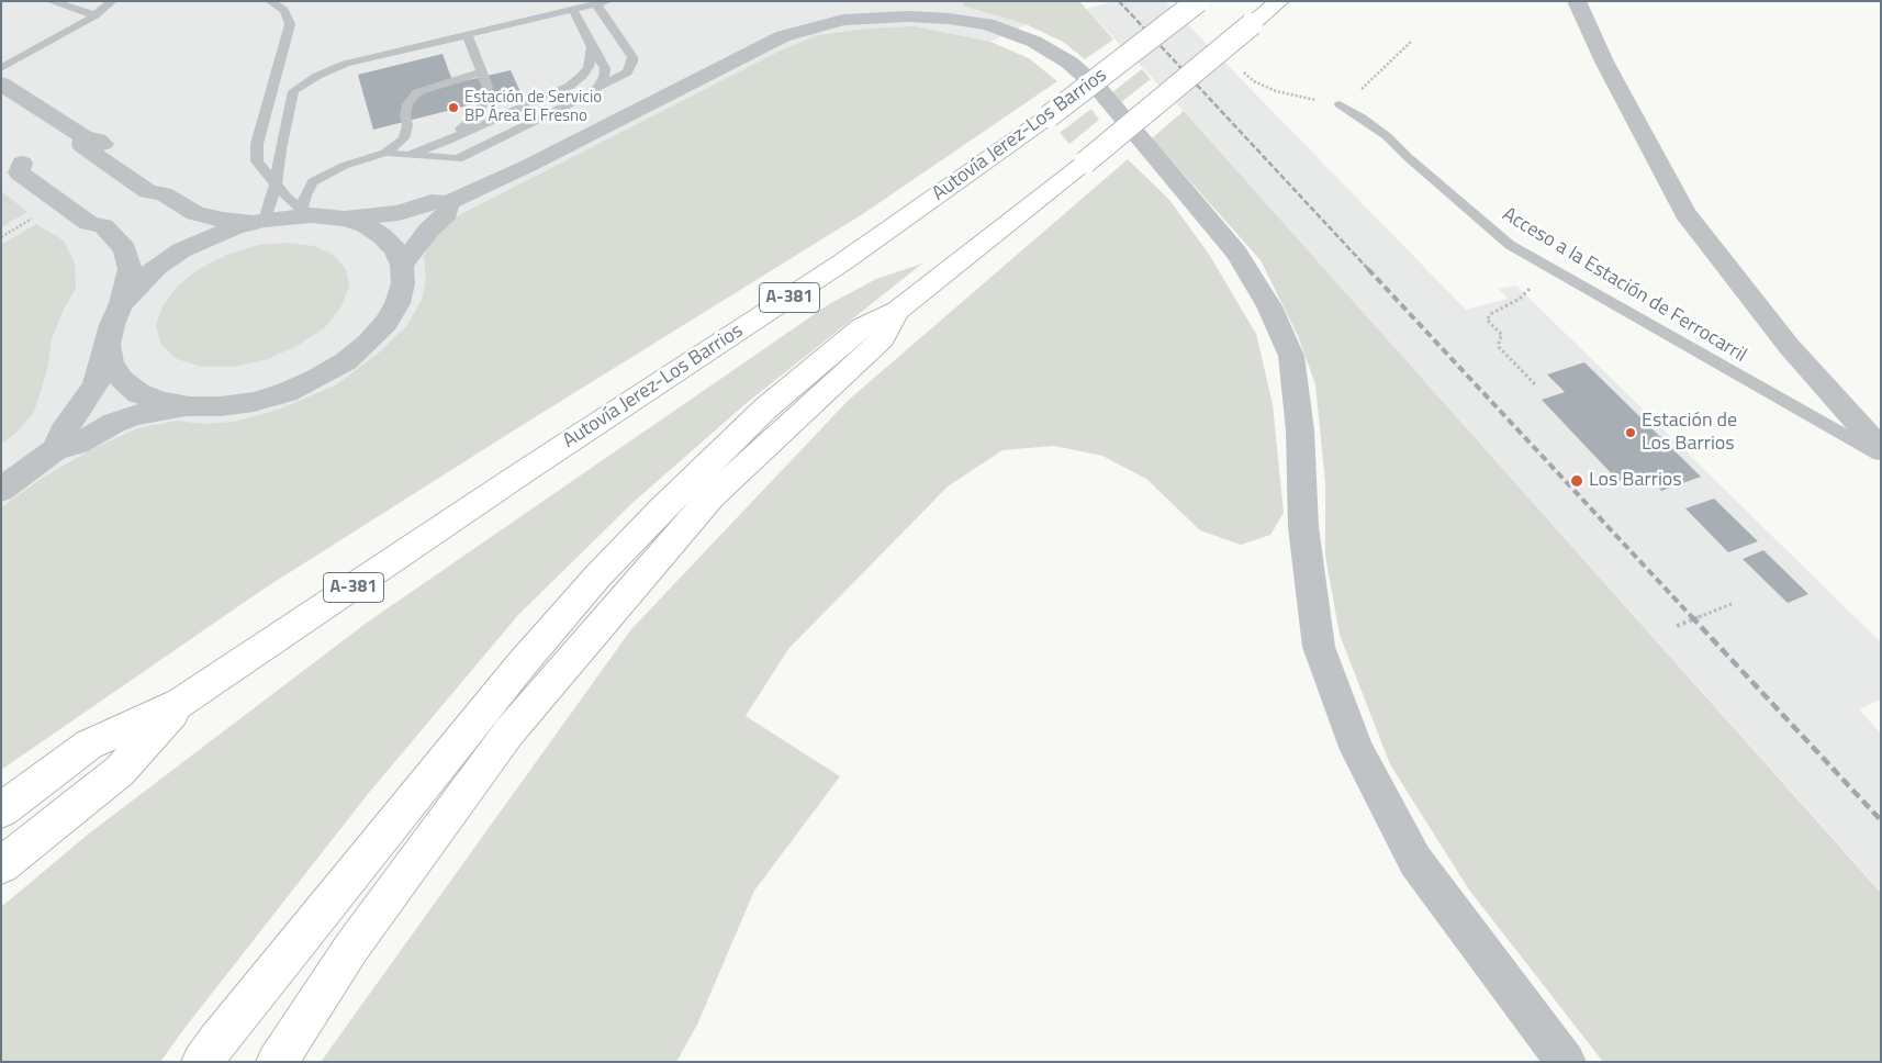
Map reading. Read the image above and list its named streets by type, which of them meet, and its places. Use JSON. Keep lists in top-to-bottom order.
{
  "streets": {
    "highway": ["Autovía Jerez-Los Barrios", "A-381"],
    "lane": ["Acceso a la Estación de Ferrocarril"]
  },
  "places": ["Estación de Servicio BP Área El Fresno", "Estación de Los Barrios", "Los Barrios"]
}
